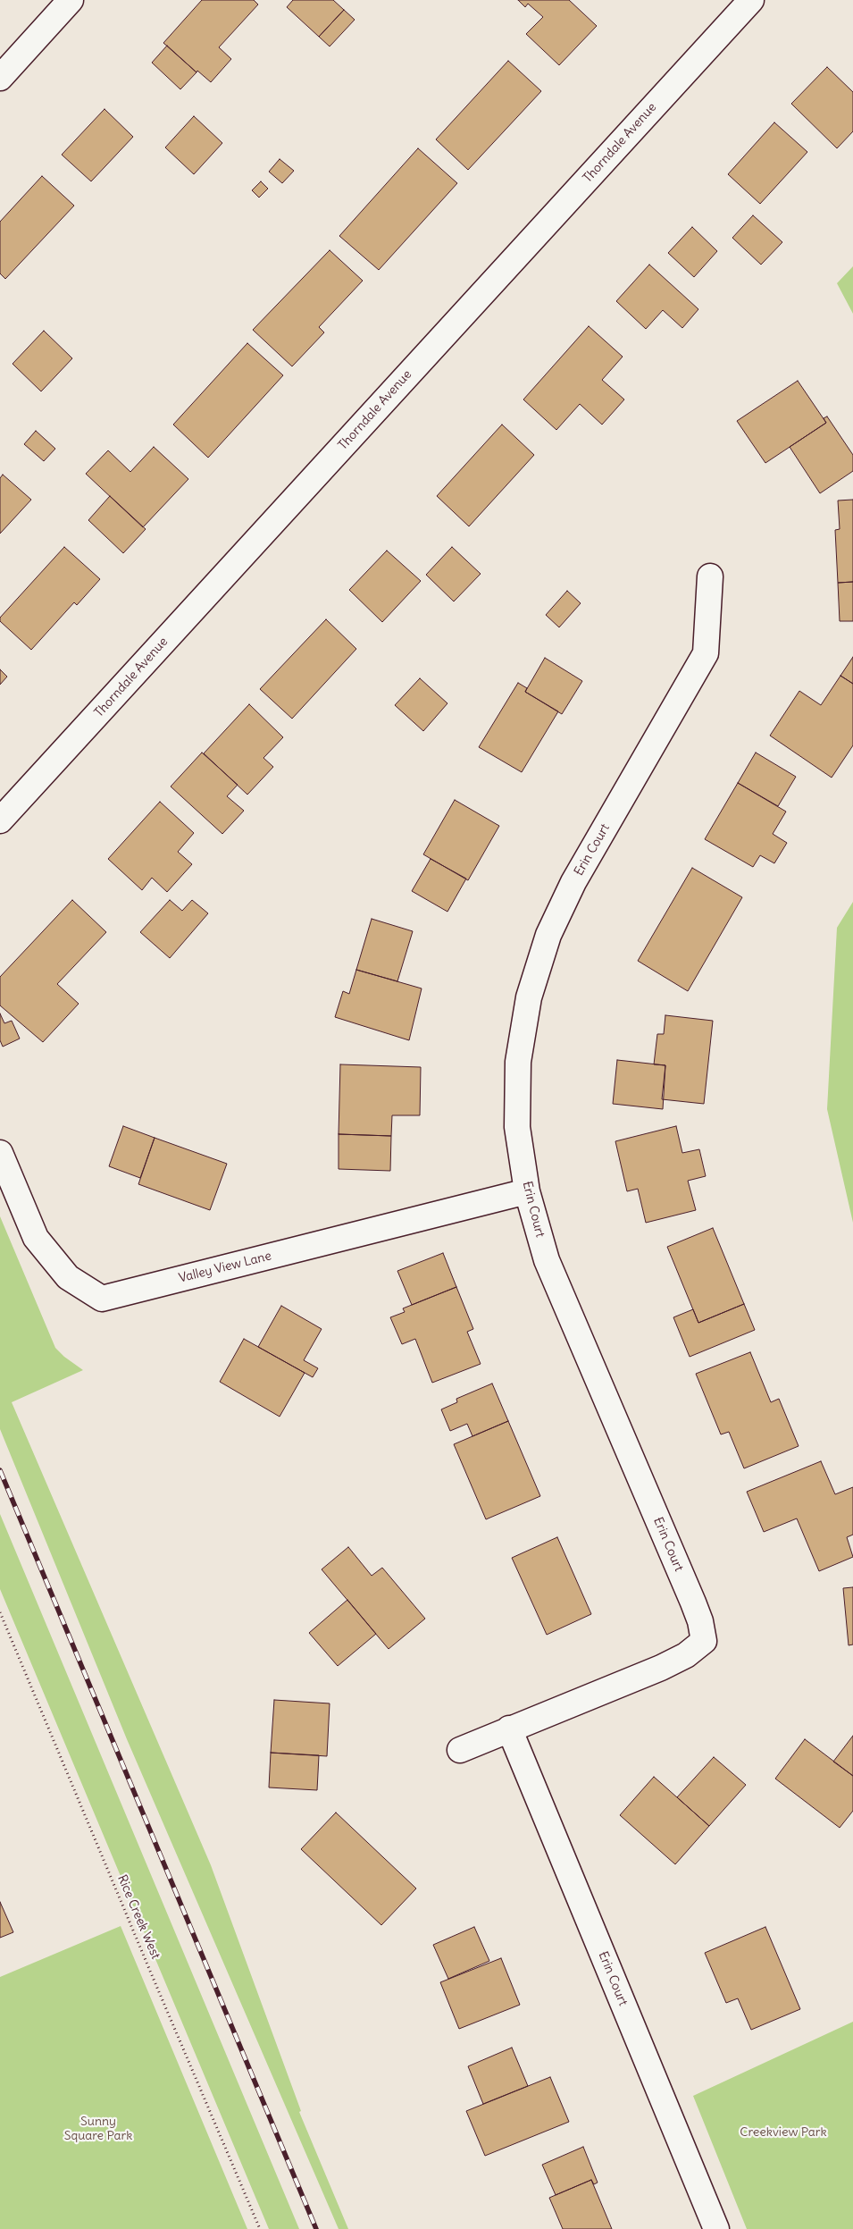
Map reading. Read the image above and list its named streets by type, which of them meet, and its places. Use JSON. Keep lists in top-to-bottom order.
{
  "streets": {
    "street": ["Thorndale Avenue", "Erin Court", "Valley View Lane"],
    "path": ["Rice Creek West"]
  },
  "crossings": [
    ["Erin Court", "Valley View Lane"]
  ],
  "parks": ["Sunny Square Park", "Creekview Park"]
}
